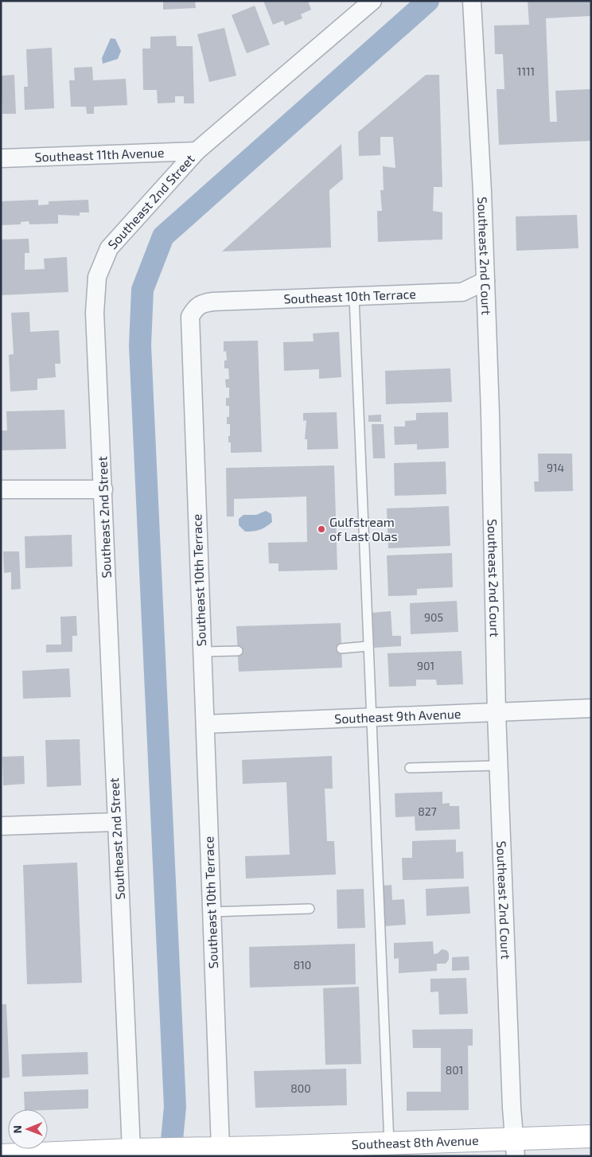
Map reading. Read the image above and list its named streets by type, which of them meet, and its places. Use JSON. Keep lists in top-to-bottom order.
{
  "streets": {
    "main road": ["Southeast 8th Avenue"],
    "street": [
      "Southeast 11th Avenue",
      "Southeast 2nd Street",
      "Southeast 2nd Court",
      "Southeast 10th Terrace",
      "Southeast 9th Avenue"
    ]
  },
  "crossings": [
    ["Southeast 11th Avenue", "Southeast 2nd Street"],
    ["Southeast 2nd Street", "Southeast 8th Avenue"],
    ["Southeast 2nd Court", "Southeast 10th Terrace"],
    ["Southeast 2nd Court", "Southeast 9th Avenue"],
    ["Southeast 2nd Court", "Southeast 8th Avenue"],
    ["Southeast 10th Terrace", "Southeast 9th Avenue"],
    ["Southeast 10th Terrace", "Southeast 8th Avenue"]
  ],
  "places": ["Gulfstream of Last Olas"],
  "house_numbers": [
    "1111",
    "914",
    "905",
    "901",
    "827",
    "810",
    "801",
    "800"
  ],
  "north": "left"
}
